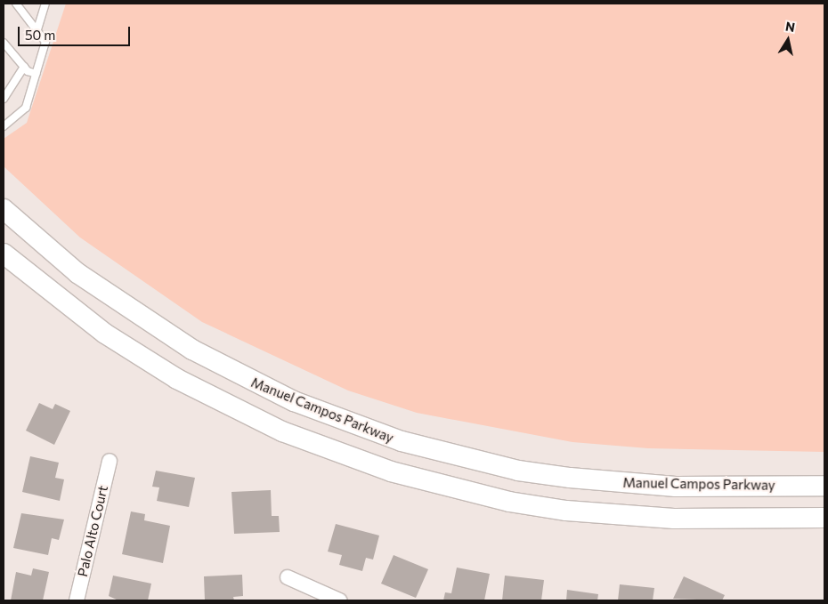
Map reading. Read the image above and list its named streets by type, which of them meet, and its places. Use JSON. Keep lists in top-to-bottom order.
{
  "streets": {
    "main road": ["Manuel Campos Parkway"],
    "street": ["Palo Alto Court"]
  },
  "scale_bar": "50 m",
  "north": "top"
}
